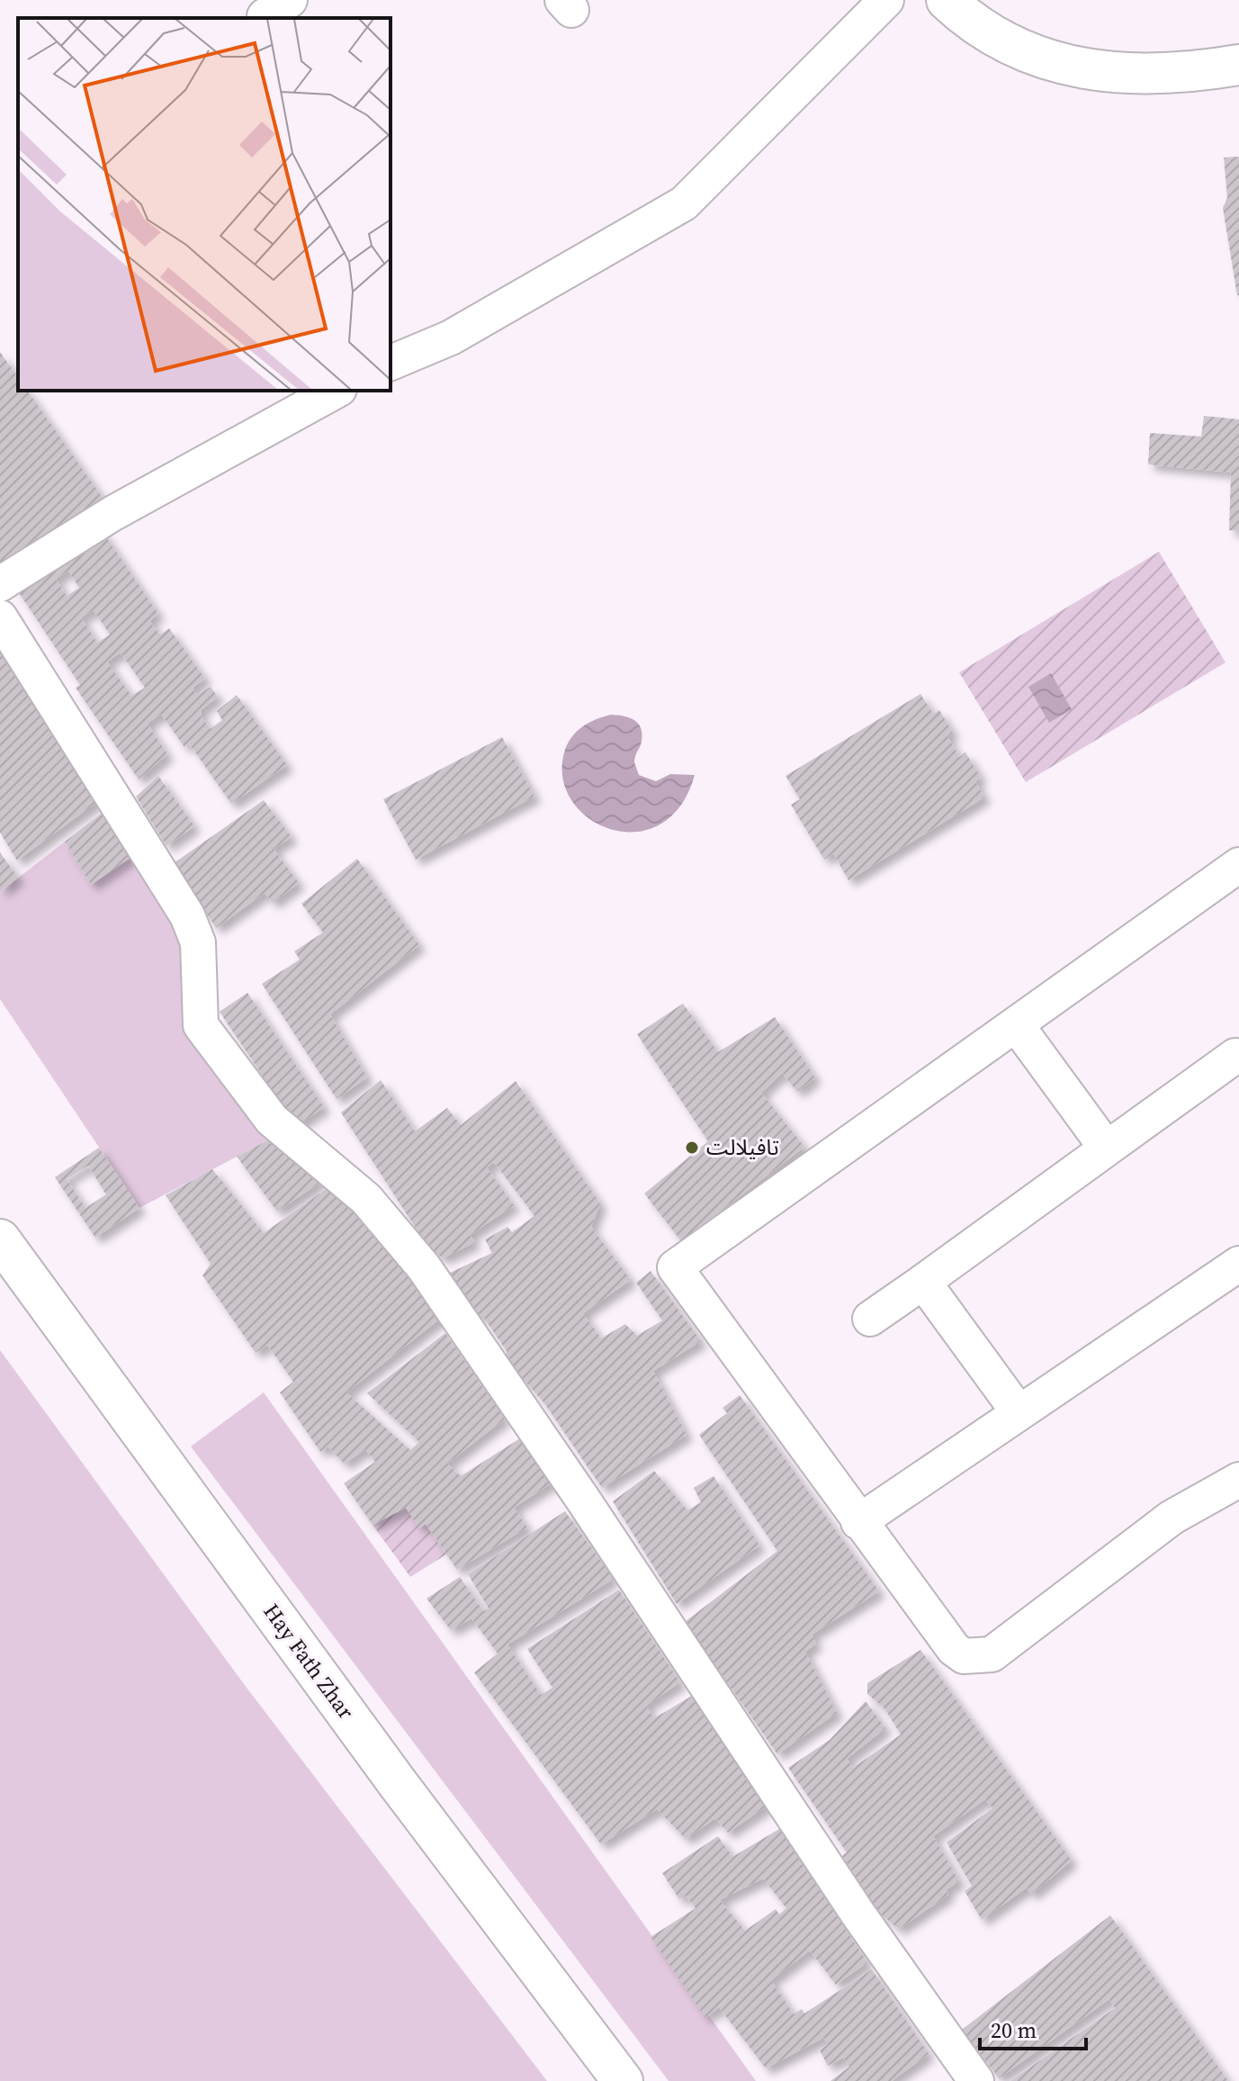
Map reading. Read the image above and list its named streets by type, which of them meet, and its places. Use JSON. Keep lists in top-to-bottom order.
{
  "streets": {
    "street": ["Hay Fath Zhar"]
  },
  "places": ["تافيلالت"],
  "scale_bar": "20 m"
}
